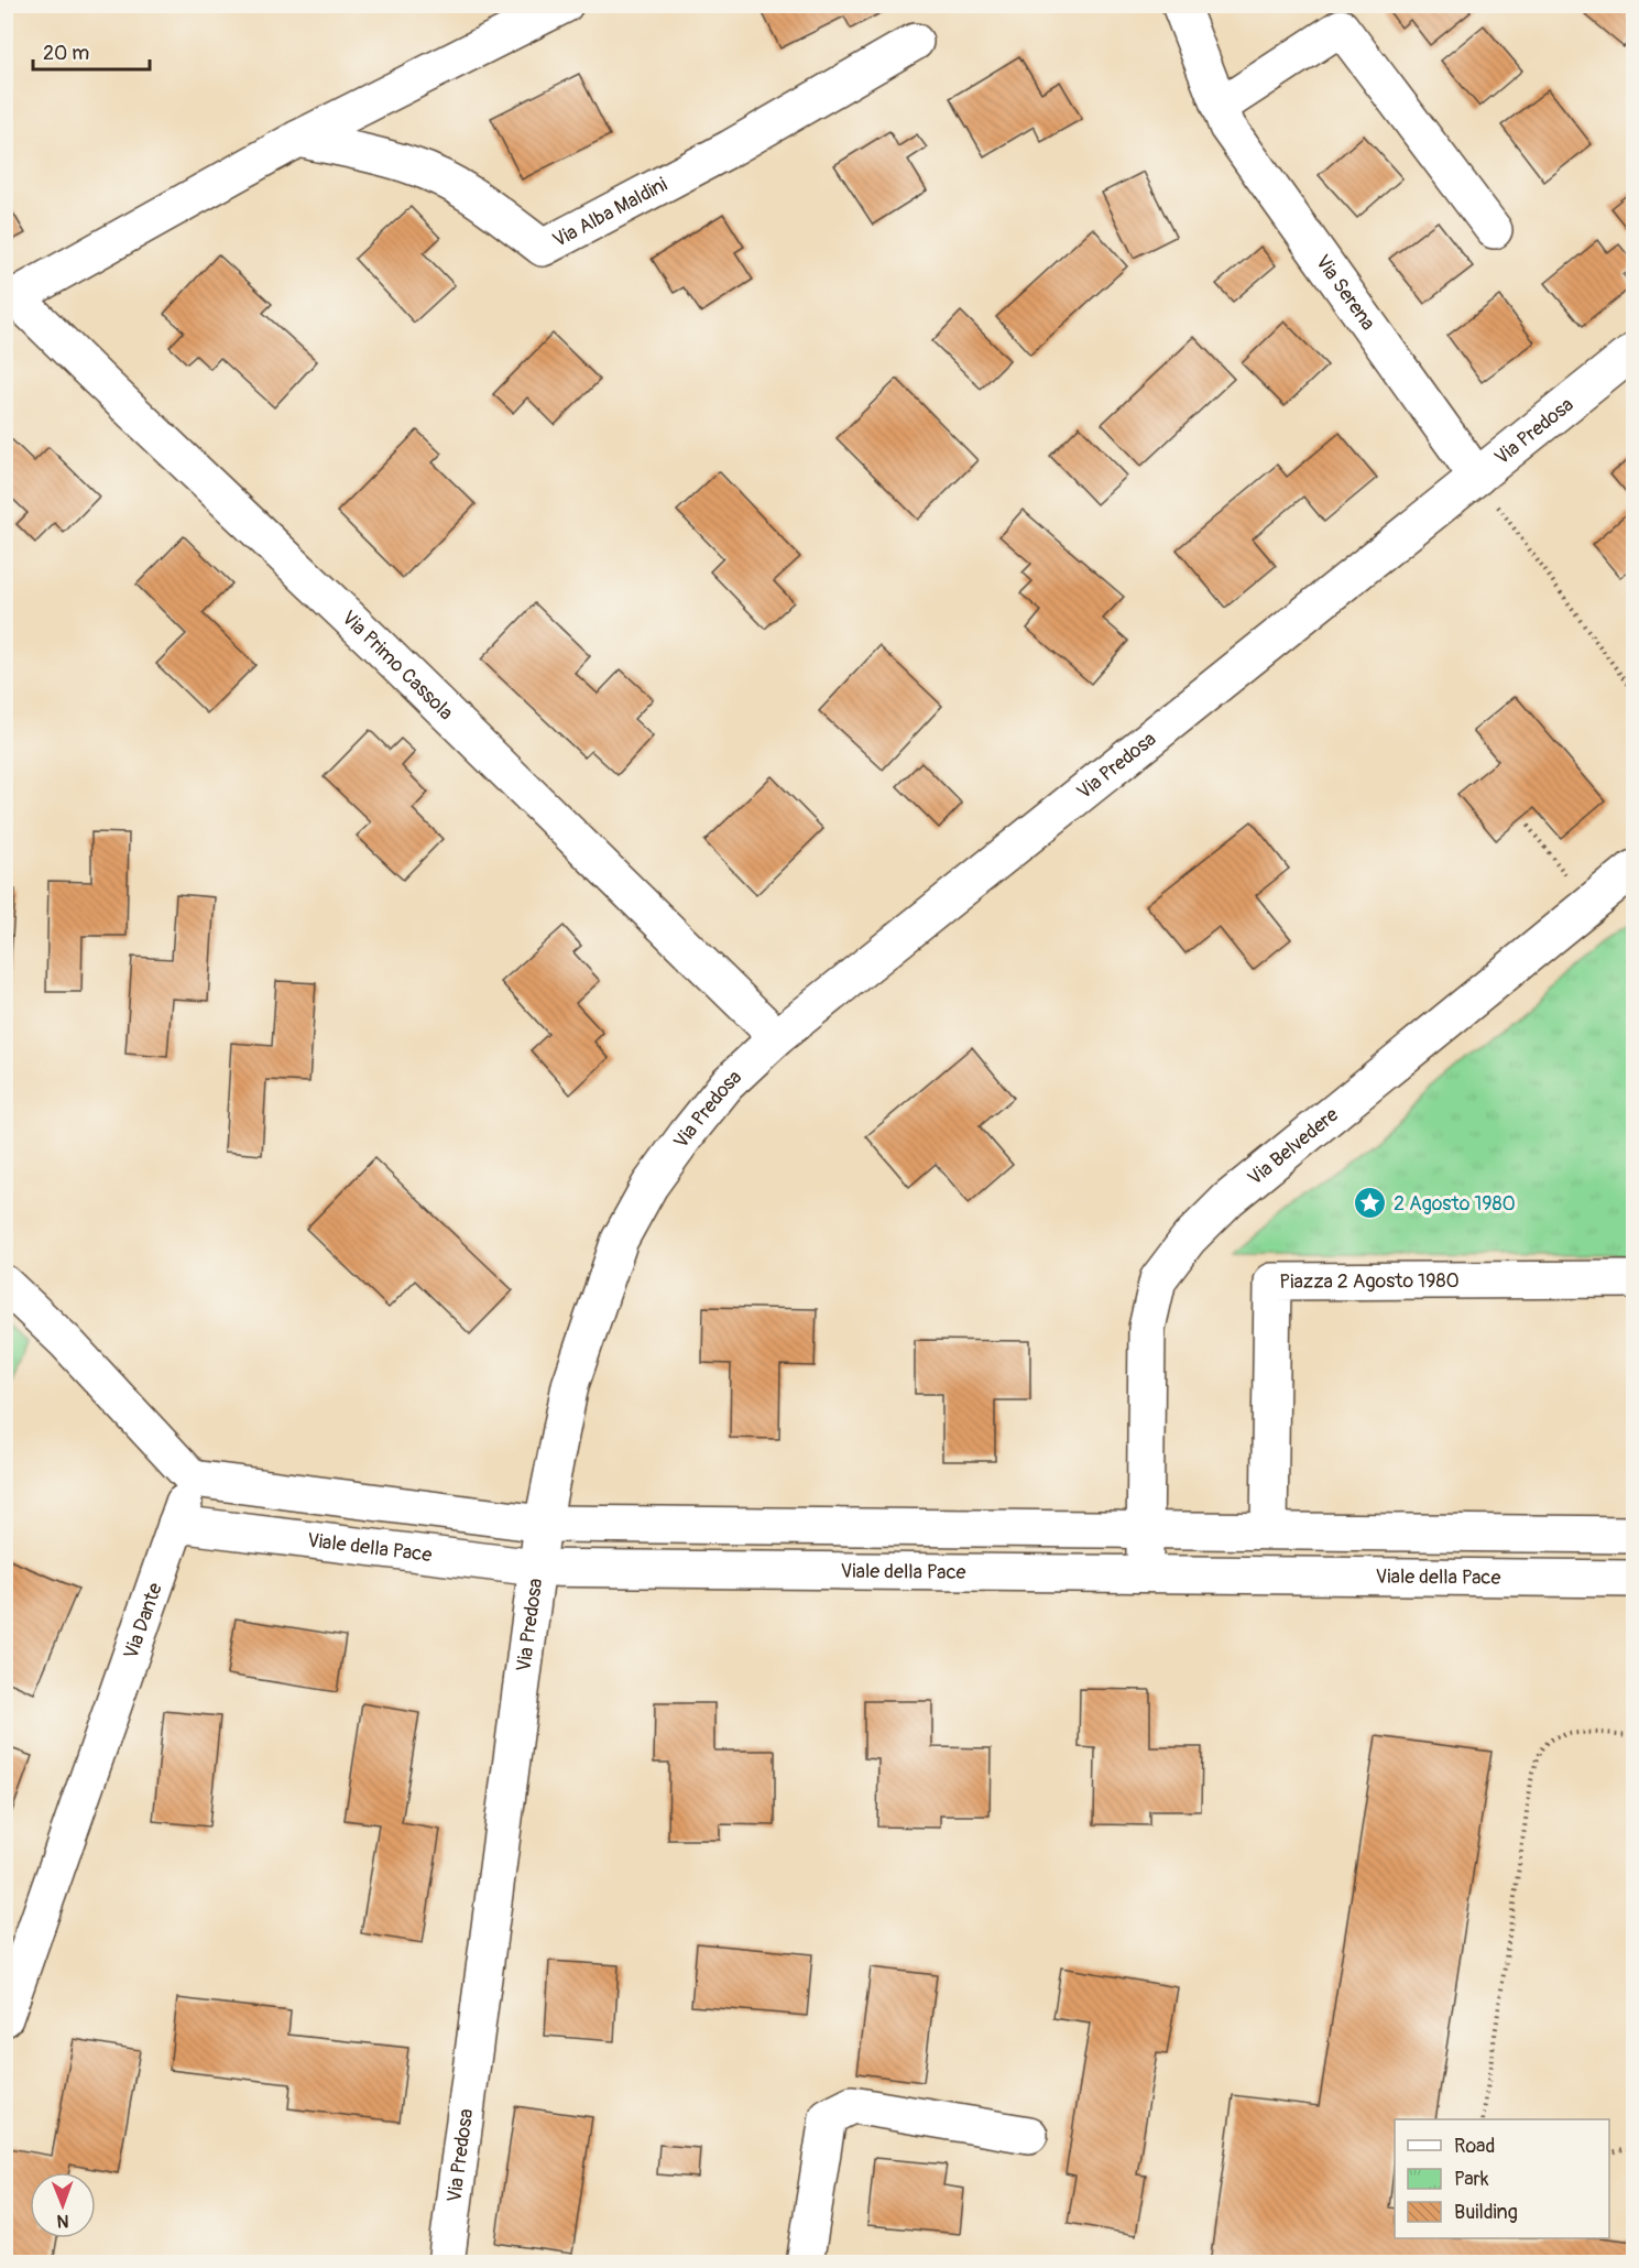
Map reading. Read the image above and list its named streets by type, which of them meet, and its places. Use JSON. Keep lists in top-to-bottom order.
{
  "streets": {
    "street": [
      "Via Alba Maldini",
      "Via Serena",
      "Via Predosa",
      "Via Primo Cassola",
      "Via Belvedere",
      "Piazza 2 Agosto 1980",
      "Viale della Pace",
      "Via Dante"
    ]
  },
  "crossings": [
    ["Via Serena", "Via Predosa"],
    ["Via Predosa", "Via Primo Cassola"],
    ["Via Predosa", "Viale della Pace"],
    ["Via Belvedere", "Viale della Pace"],
    ["Viale della Pace", "Via Dante"]
  ],
  "places": {
    "place": ["2 Agosto 1980"]
  },
  "legend": ["Road", "Park", "Building"],
  "scale_bar": "20 m",
  "north": "bottom"
}
